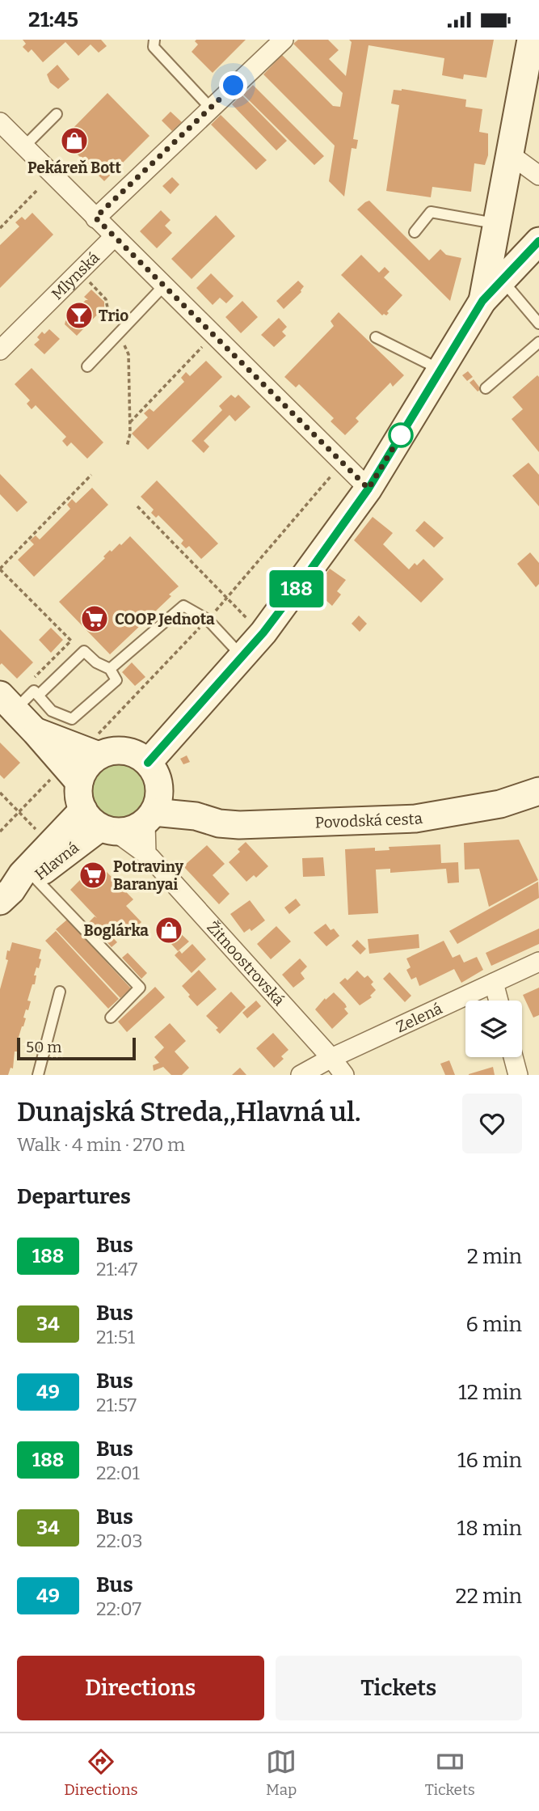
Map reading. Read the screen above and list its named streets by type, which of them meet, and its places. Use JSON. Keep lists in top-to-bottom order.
{
  "streets": {
    "main road": ["Povodská cesta", "Hlavná"],
    "street": ["Mlynská", "Žitnoostrovská", "Zelená"]
  },
  "crossings": [
    ["Povodská cesta", "Hlavná"],
    ["Povodská cesta", "Žitnoostrovská"],
    ["Hlavná", "Žitnoostrovská"],
    ["Žitnoostrovská", "Zelená"]
  ],
  "places": {
    "shop": ["Pekáreň Bott", "Boglárka"],
    "bar": ["Trio"],
    "supermarket": ["COOP Jednota", "Potraviny Baranyai"]
  },
  "lines": ["bus line 188"],
  "scale_bar": "50 m",
  "page": {
    "status": "21:45",
    "on_map": "188",
    "scale": "50 m",
    "heading": [
      ["Dunajská Streda,,Hlavná ul.", "Walk · 4 min · 270 m"],
      "Departures"
    ],
    "list": [
      {
        "mark": "188",
        "name": "Bus",
        "note": "21:47",
        "value": "2 min"
      },
      {
        "mark": "34",
        "name": "Bus",
        "note": "21:51",
        "value": "6 min"
      },
      {
        "mark": "49",
        "name": "Bus",
        "note": "21:57",
        "value": "12 min"
      },
      {
        "mark": "188",
        "name": "Bus",
        "note": "22:01",
        "value": "16 min"
      },
      {
        "mark": "34",
        "name": "Bus",
        "note": "22:03",
        "value": "18 min"
      },
      {
        "mark": "49",
        "name": "Bus",
        "note": "22:07",
        "value": "22 min"
      }
    ],
    "buttons": ["Directions", "Tickets"],
    "tabs": ["Directions", "Map", "Tickets"]
  }
}
